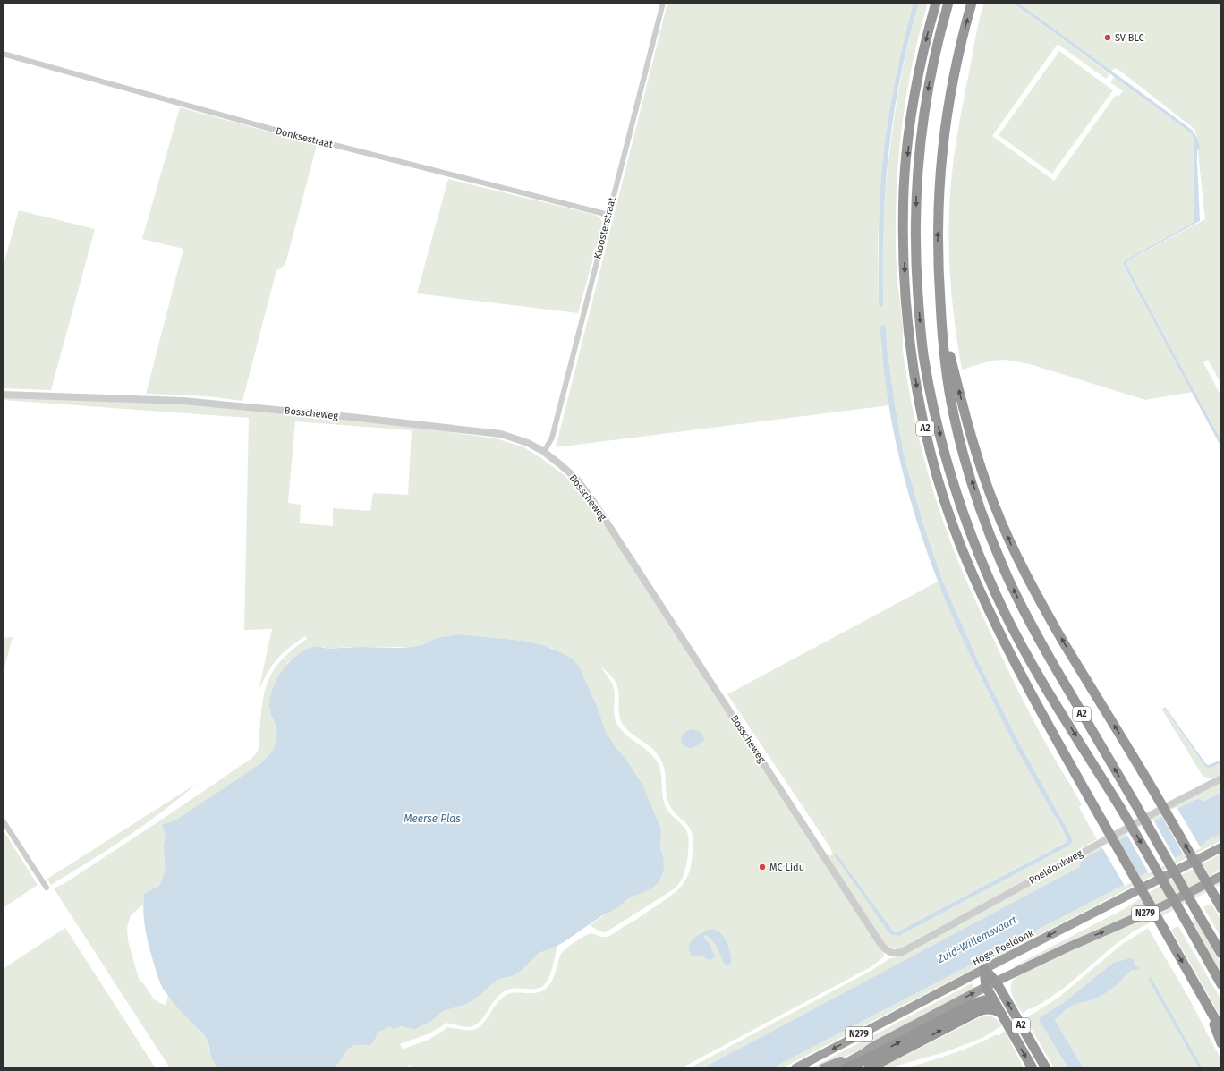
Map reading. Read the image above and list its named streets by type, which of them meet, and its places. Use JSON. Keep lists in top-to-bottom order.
{
  "streets": {
    "highway": ["A2", "N279", "Hoge Poeldonk"],
    "street": [
      "Donksestraat",
      "Kloosterstraat",
      "Bosscheweg",
      "Poeldonkweg"
    ]
  },
  "crossings": [
    ["Donksestraat", "Kloosterstraat"],
    ["Kloosterstraat", "Bosscheweg"],
    ["Bosscheweg", "Poeldonkweg"],
    ["A2", "N279"],
    ["A2", "Hoge Poeldonk"]
  ],
  "water": ["Meerse Plas", "Zuid-Willemsvaart"],
  "places": ["SV BLC", "MC Lidu"]
}
